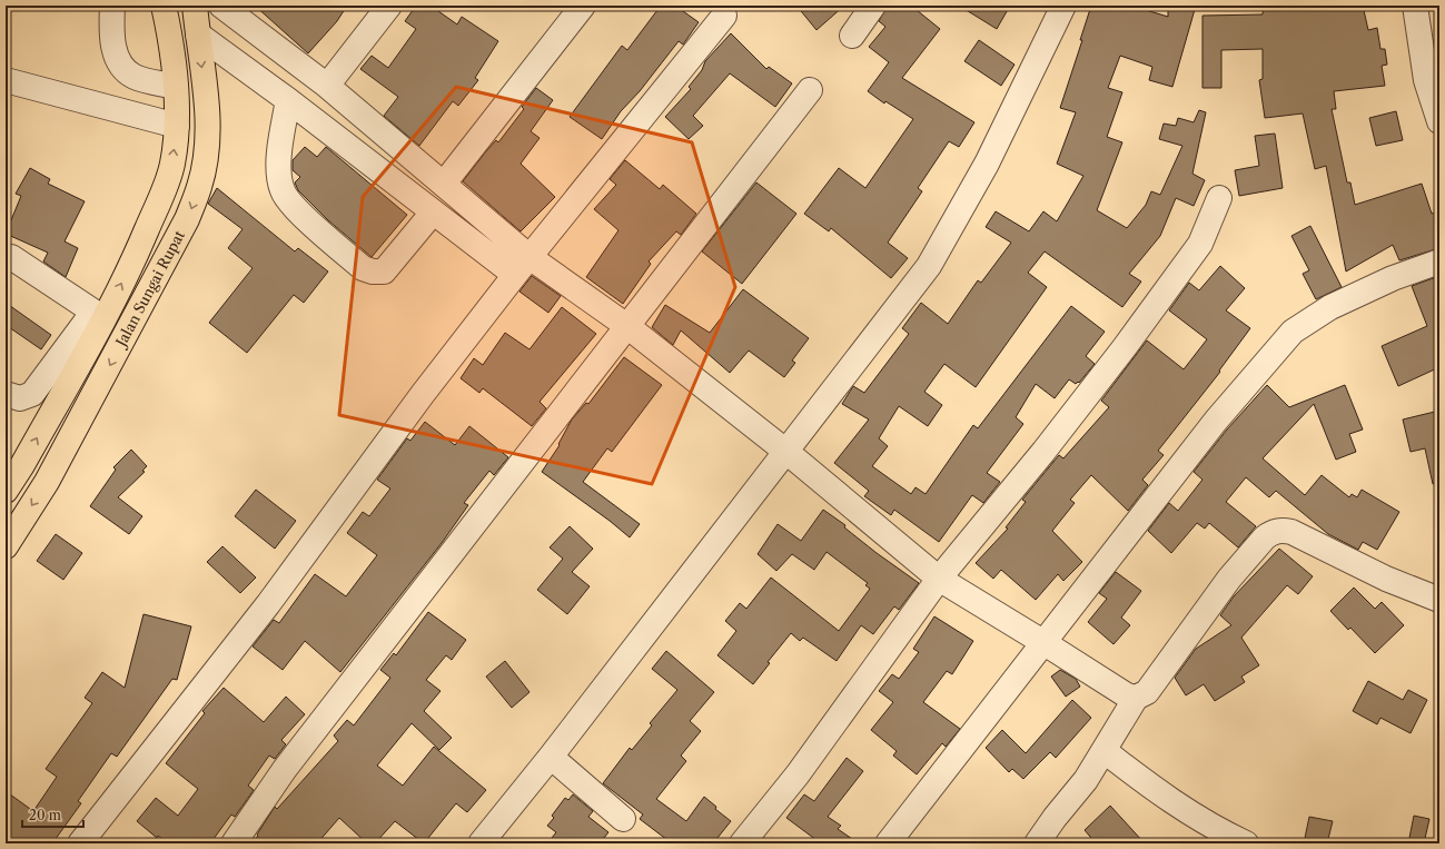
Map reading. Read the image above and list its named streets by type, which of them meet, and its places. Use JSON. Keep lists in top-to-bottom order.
{
  "streets": {
    "main road": ["Jalan Sungai Rupat"]
  },
  "scale_bar": "20 m"
}
